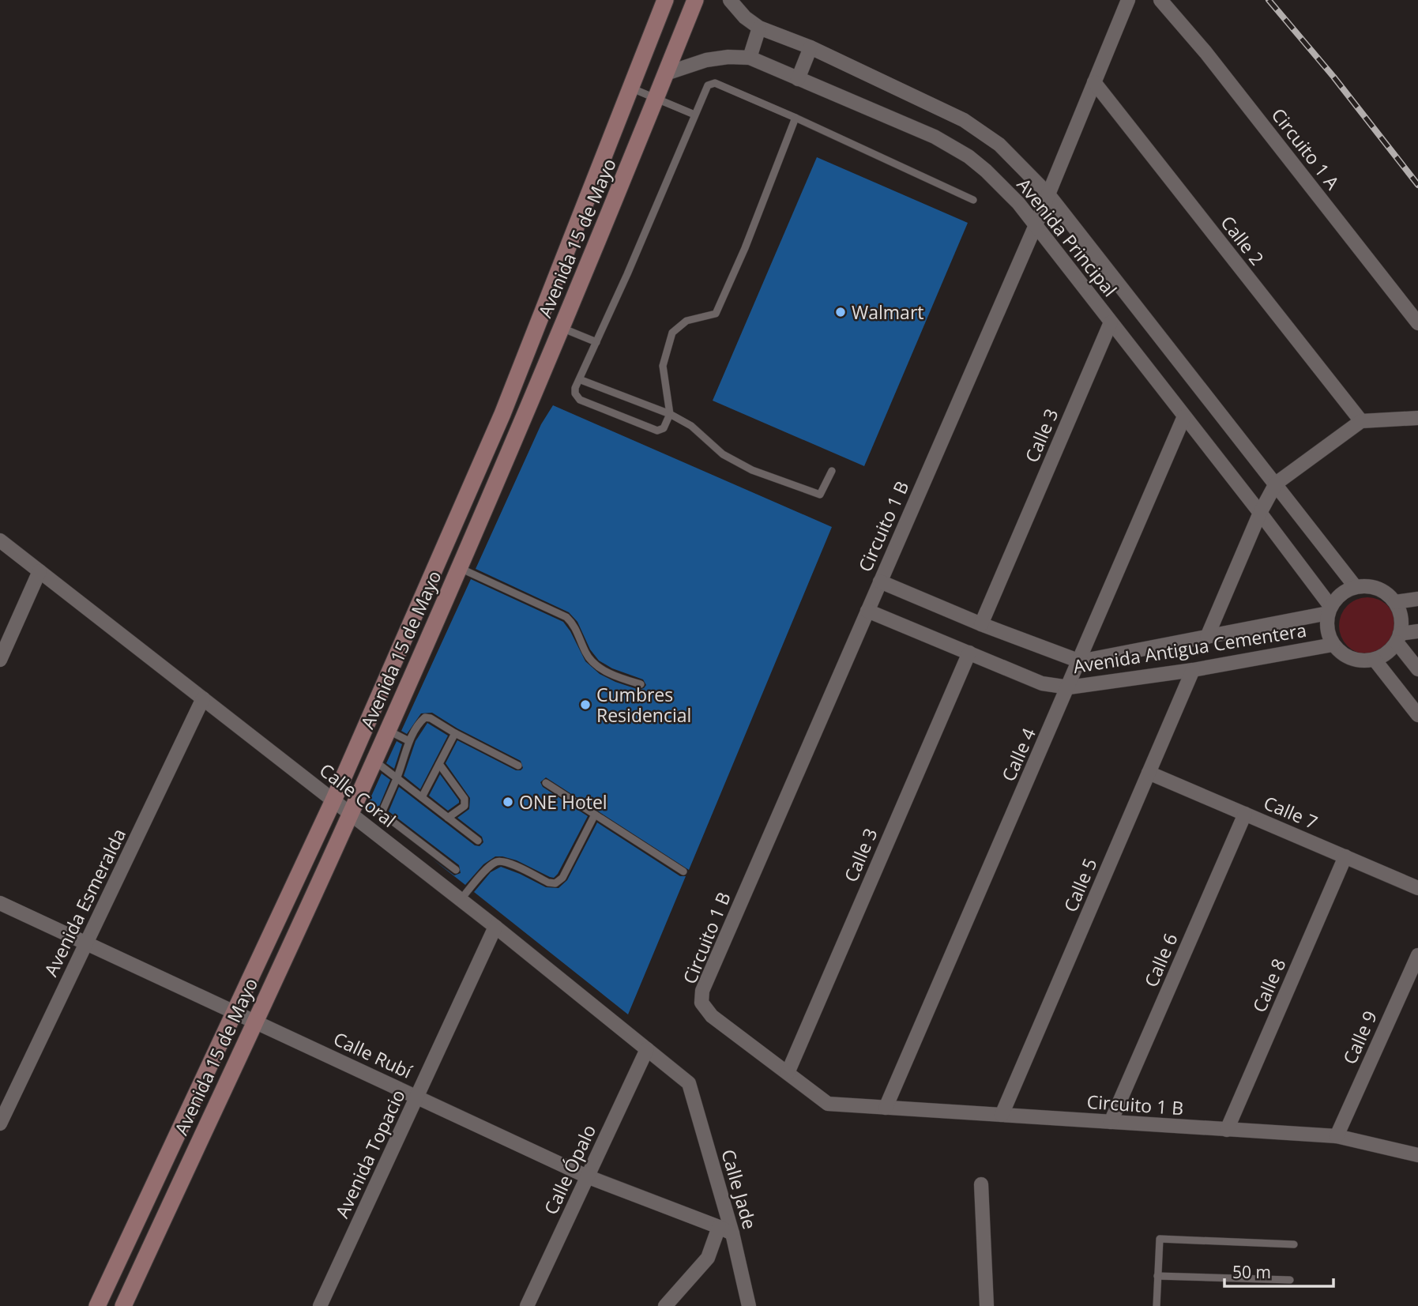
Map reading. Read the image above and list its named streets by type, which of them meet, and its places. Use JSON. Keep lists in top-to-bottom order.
{
  "streets": {
    "main road": ["Avenida 15 de Mayo"],
    "street": [
      "Circuito 1 A",
      "Avenida Principal",
      "Calle 2",
      "Calle 3",
      "Circuito 1 B",
      "Avenida Antigua Cementera",
      "Calle 4",
      "Calle Coral",
      "Calle 7",
      "Calle 5",
      "Avenida Esmeralda",
      "Calle 6",
      "Calle 8",
      "Calle 9",
      "Calle Rubí",
      "Avenida Topacio",
      "Calle Ópalo",
      "Calle Jade"
    ]
  },
  "crossings": [
    ["Avenida Principal", "Avenida 15 de Mayo"],
    ["Avenida Principal", "Calle 3"],
    ["Avenida Principal", "Circuito 1 B"],
    ["Avenida Principal", "Avenida Antigua Cementera"],
    ["Avenida Principal", "Calle 4"],
    ["Avenida 15 de Mayo", "Calle Coral"],
    ["Avenida 15 de Mayo", "Calle Rubí"],
    ["Calle 3", "Circuito 1 B"],
    ["Calle 3", "Avenida Antigua Cementera"],
    ["Circuito 1 B", "Avenida Antigua Cementera"],
    ["Circuito 1 B", "Calle 4"],
    ["Circuito 1 B", "Calle 5"],
    ["Circuito 1 B", "Calle 6"],
    ["Circuito 1 B", "Calle 8"],
    ["Circuito 1 B", "Calle 9"],
    ["Avenida Antigua Cementera", "Calle 4"],
    ["Avenida Antigua Cementera", "Calle 5"],
    ["Calle Coral", "Avenida Esmeralda"],
    ["Calle Coral", "Avenida Topacio"],
    ["Calle Coral", "Calle Ópalo"],
    ["Calle Coral", "Calle Jade"],
    ["Calle 7", "Calle 5"],
    ["Calle 7", "Calle 6"],
    ["Calle 7", "Calle 8"],
    ["Avenida Esmeralda", "Calle Rubí"],
    ["Calle Rubí", "Avenida Topacio"],
    ["Calle Rubí", "Calle Ópalo"],
    ["Calle Rubí", "Calle Jade"]
  ],
  "places": ["Walmart", "Cumbres Residencial", "ONE Hotel"],
  "scale_bar": "50 m"
}
